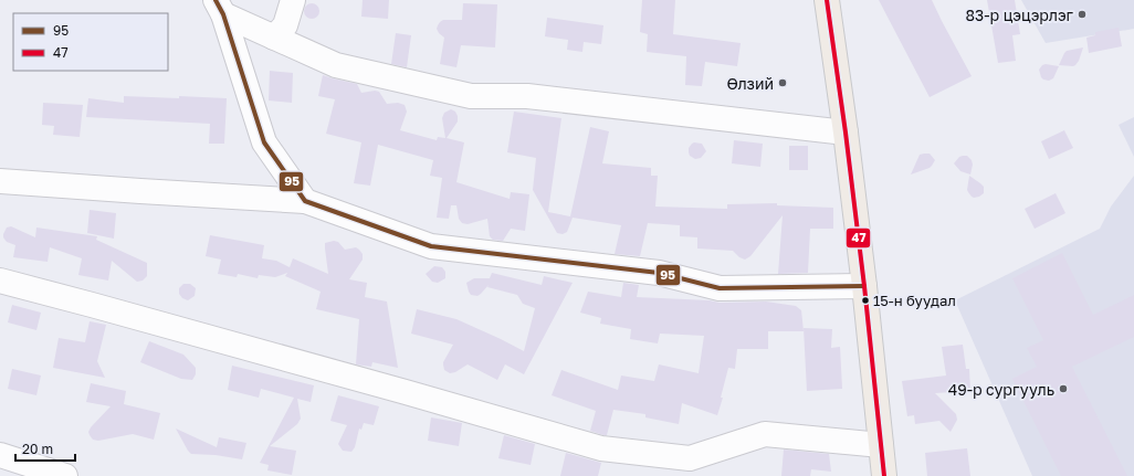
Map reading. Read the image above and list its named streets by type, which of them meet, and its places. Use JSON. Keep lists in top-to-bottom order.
{
  "places": [
    "83-р цэцэрлэг",
    "Өлзий",
    "15-н буудал",
    "49-р сургууль"
  ],
  "lines": ["transit line 95", "transit line 47"],
  "legend": ["95", "47"],
  "scale_bar": "20 m"
}
